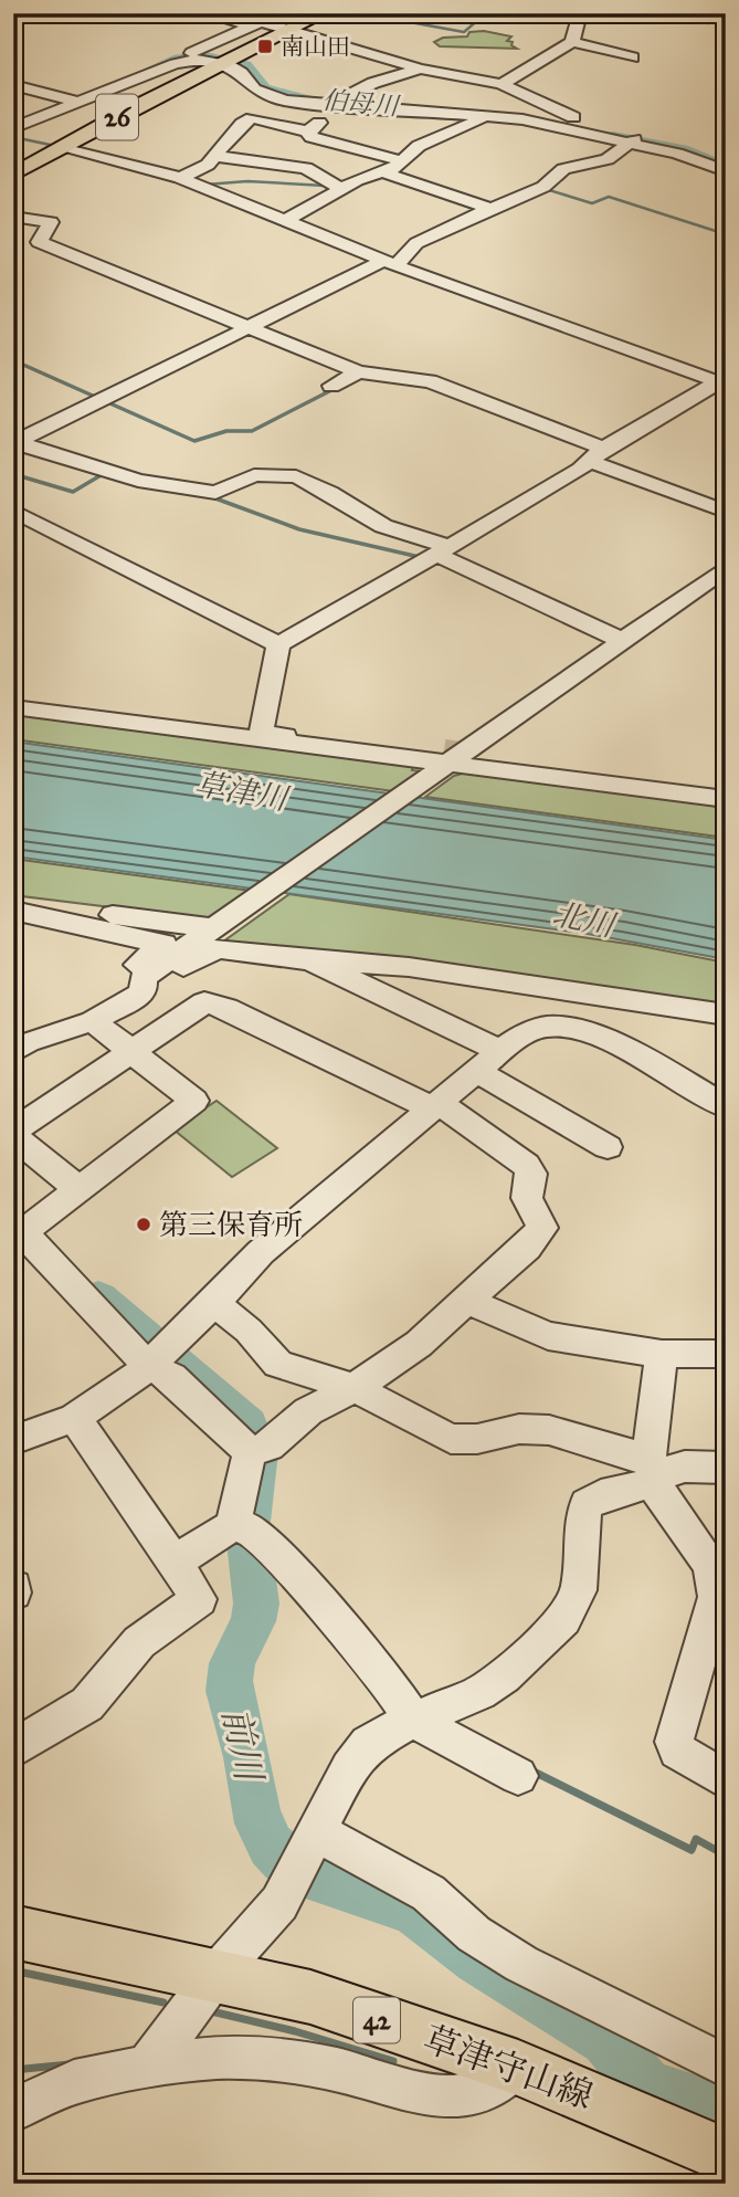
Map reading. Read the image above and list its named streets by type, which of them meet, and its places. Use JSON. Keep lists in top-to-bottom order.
{
  "streets": {
    "main road": ["26", "42", "草津守山線"]
  },
  "water": [
    "伯母川",
    "草津川",
    "北川",
    "前川"
  ],
  "places": {
    "transit": ["南山田"],
    "other": ["第三保育所"]
  }
}
